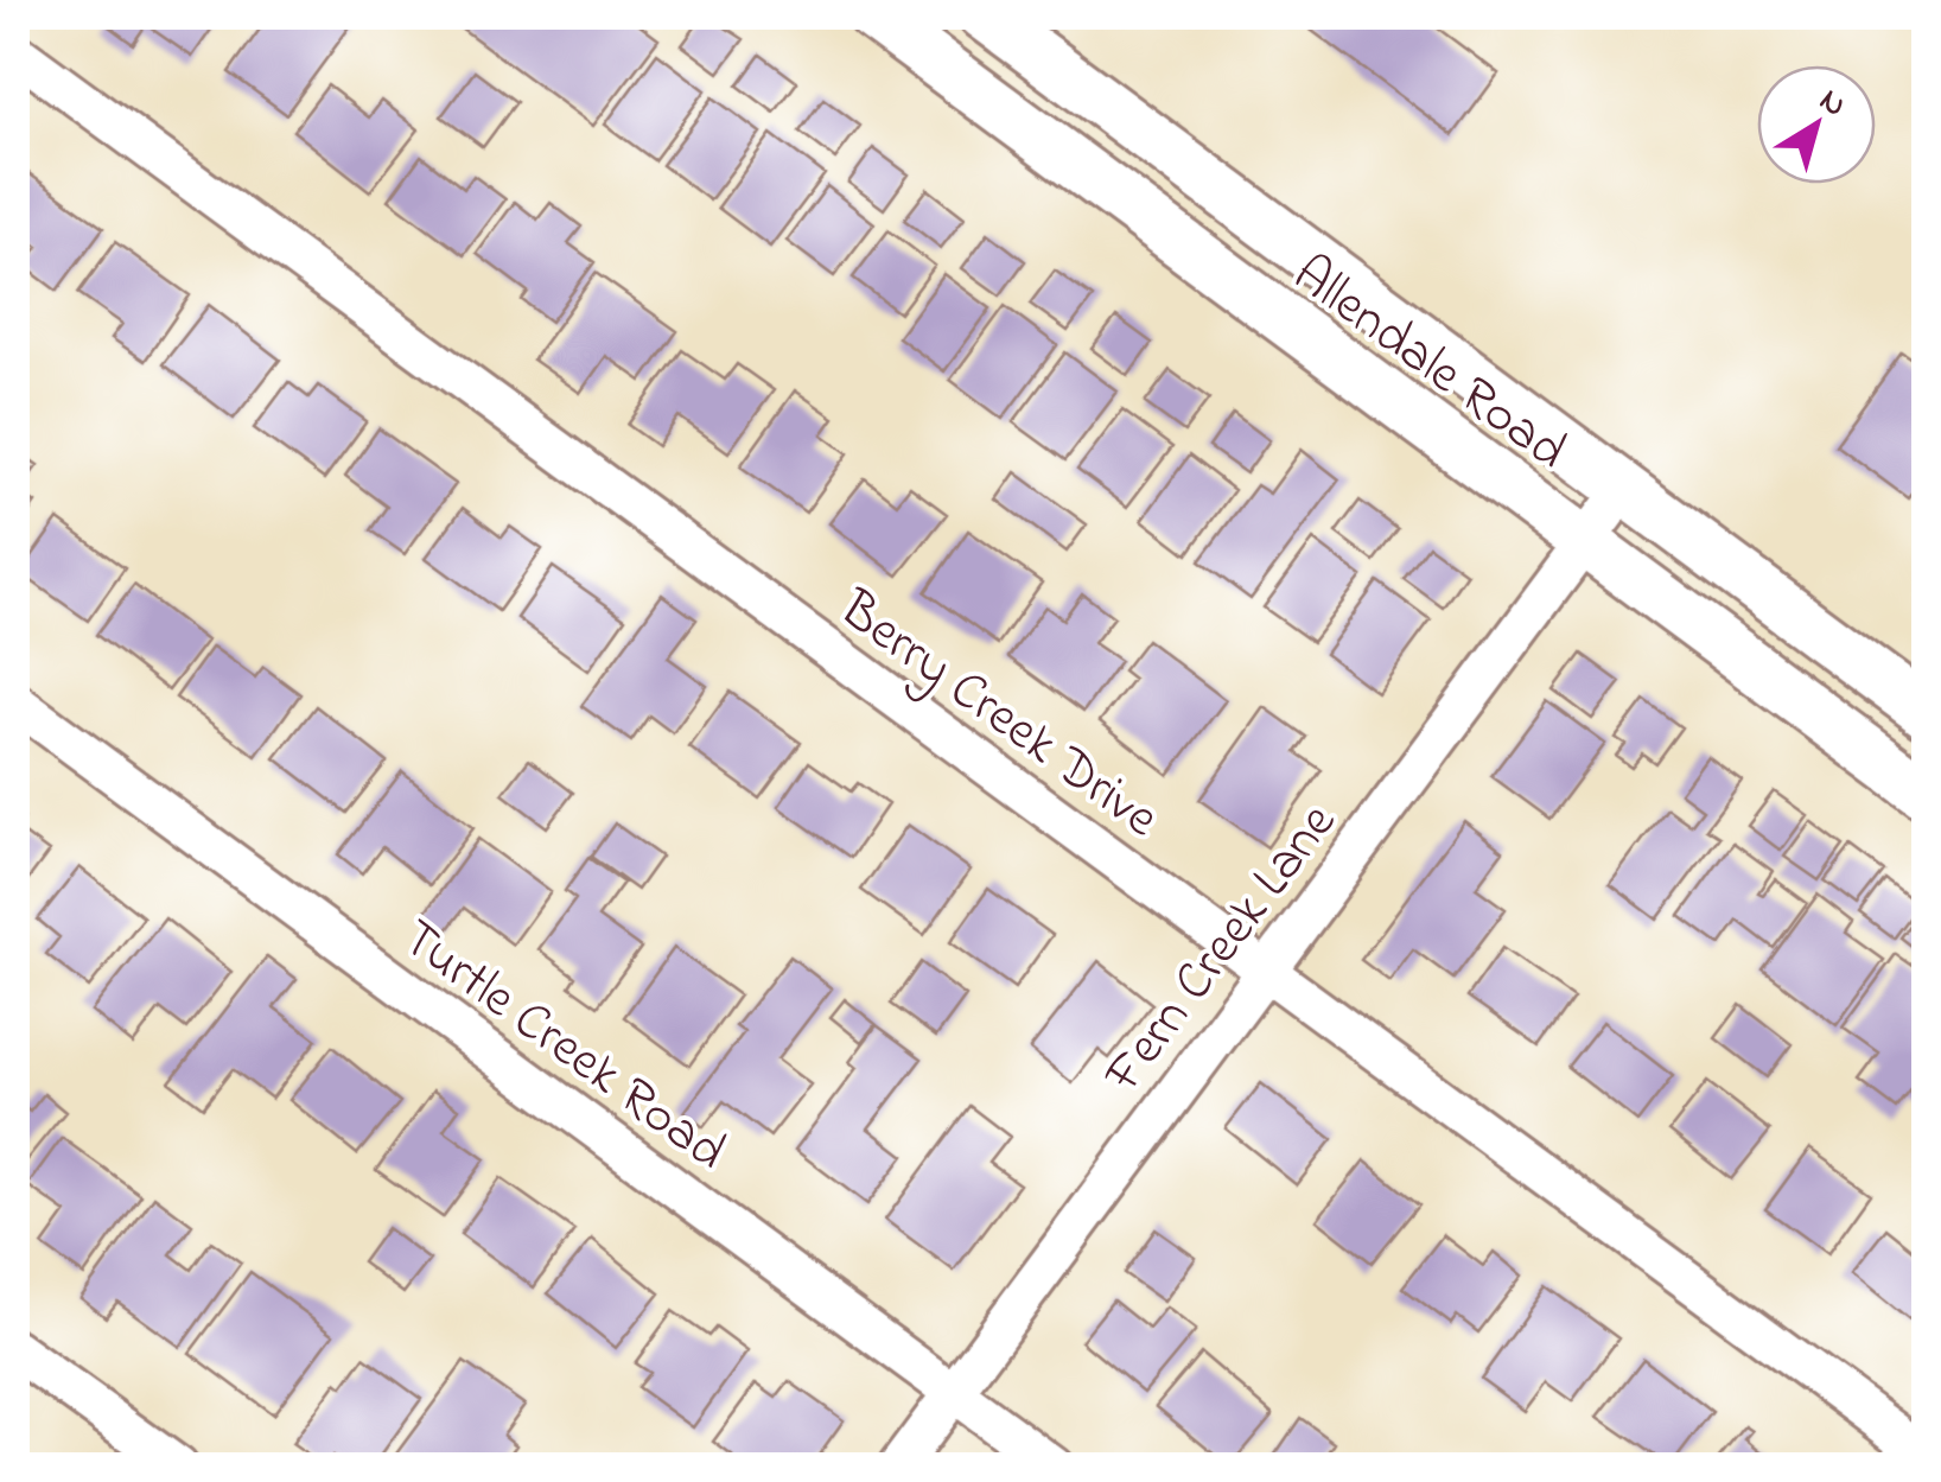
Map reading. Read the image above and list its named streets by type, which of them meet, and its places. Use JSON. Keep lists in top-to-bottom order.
{
  "streets": {
    "main road": ["Allendale Road"],
    "street": ["Berry Creek Drive", "Fern Creek Lane", "Turtle Creek Road"]
  },
  "crossings": [
    ["Allendale Road", "Fern Creek Lane"],
    ["Berry Creek Drive", "Fern Creek Lane"],
    ["Fern Creek Lane", "Turtle Creek Road"]
  ],
  "north": "top right"
}
